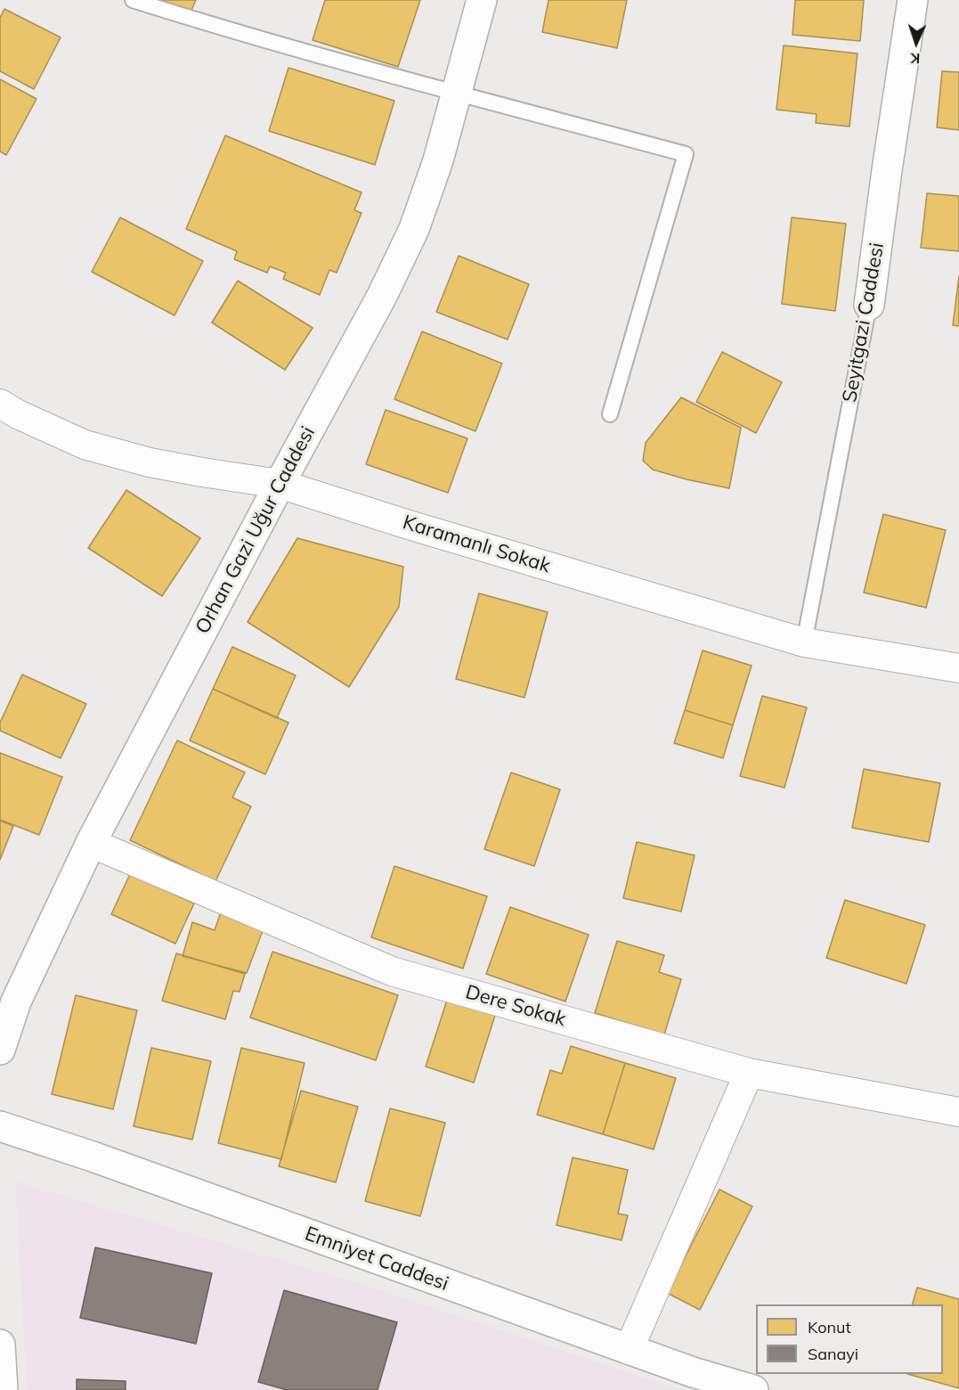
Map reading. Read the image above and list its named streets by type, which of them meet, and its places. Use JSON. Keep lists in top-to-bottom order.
{
  "streets": {
    "street": [
      "Seyitgazi Caddesi",
      "Orhan Gazi Uğur Caddesi",
      "Karamanlı Sokak",
      "Dere Sokak",
      "Emniyet Caddesi"
    ]
  },
  "crossings": [
    ["Seyitgazi Caddesi", "Karamanlı Sokak"],
    ["Orhan Gazi Uğur Caddesi", "Karamanlı Sokak"],
    ["Orhan Gazi Uğur Caddesi", "Dere Sokak"]
  ],
  "legend": ["Konut", "Sanayi"],
  "north": "bottom"
}
